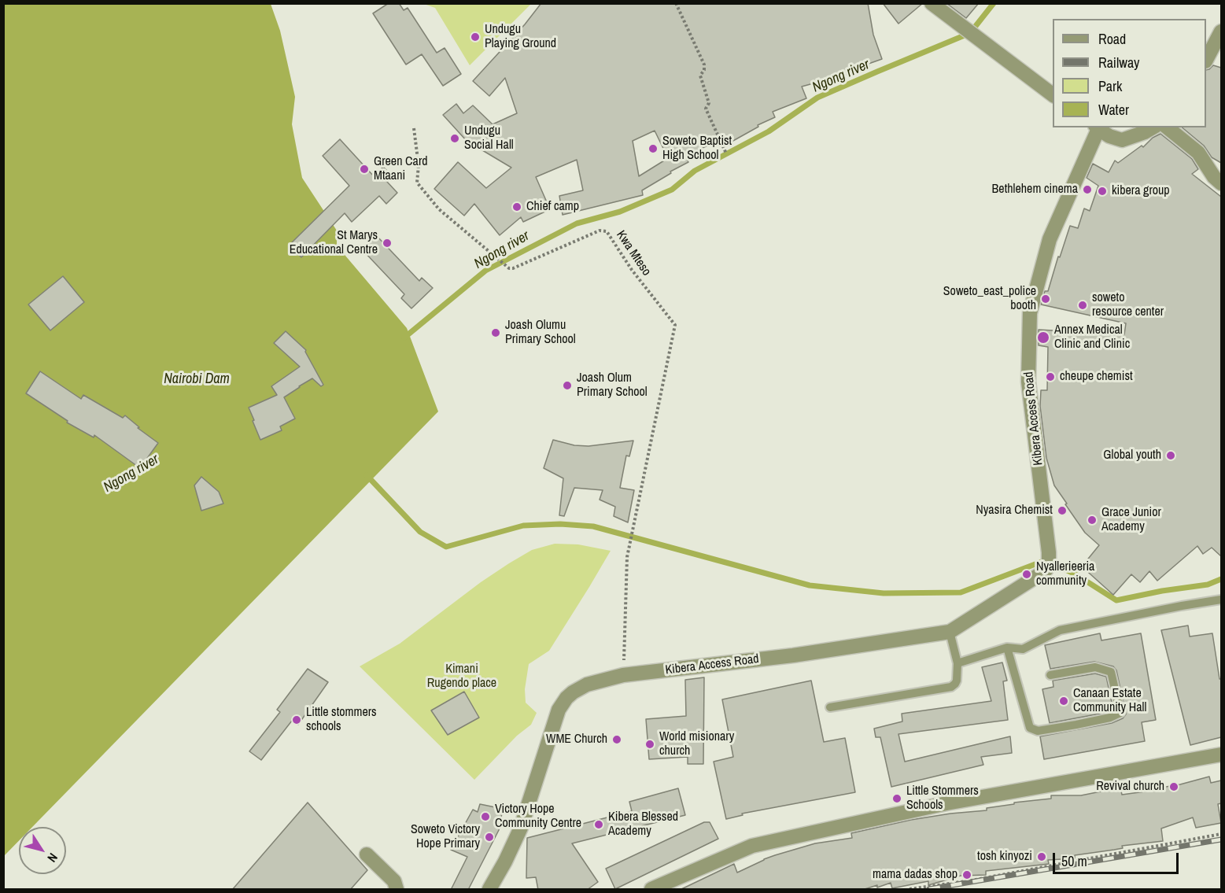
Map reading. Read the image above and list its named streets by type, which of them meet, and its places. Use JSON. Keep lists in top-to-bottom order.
{
  "streets": {
    "street": ["Kibera Access Road"],
    "path": ["Kwa Mteso"]
  },
  "crossings": [
    ["Kwa Mteso", "Kibera Access Road"]
  ],
  "water": ["Ngong river", "Nairobi Dam"],
  "parks": ["Kimani Rugendo place"],
  "places": [
    "Undugu Playing Ground",
    "Undugu Social Hall",
    "Soweto Baptist High School",
    "Green Card Mtaani",
    "Bethlehem cinema",
    "kibera group",
    "Chief camp",
    "St Marys Educational Centre",
    "Soweto_east_police booth",
    "soweto resource center",
    "Joash Olumu Primary School",
    "Annex Medical Clinic and Clinic",
    "cheupe chemist",
    "Joash Olum Primary School",
    "Global youth",
    "Nyasira Chemist",
    "Grace Junior Academy",
    "Nyallerieeria community",
    "Canaan Estate Community Hall",
    "Little stommers schools",
    "WME Church",
    "World misionary church",
    "Revival church",
    "Little Stommers Schools",
    "Victory Hope Community Centre",
    "Kibera Blessed Academy",
    "Soweto Victory Hope Primary",
    "tosh kinyozi",
    "mama dadas shop"
  ],
  "legend": [
    "Road",
    "Railway",
    "Park",
    "Water"
  ],
  "scale_bar": "50 m",
  "north": "bottom right"
}
